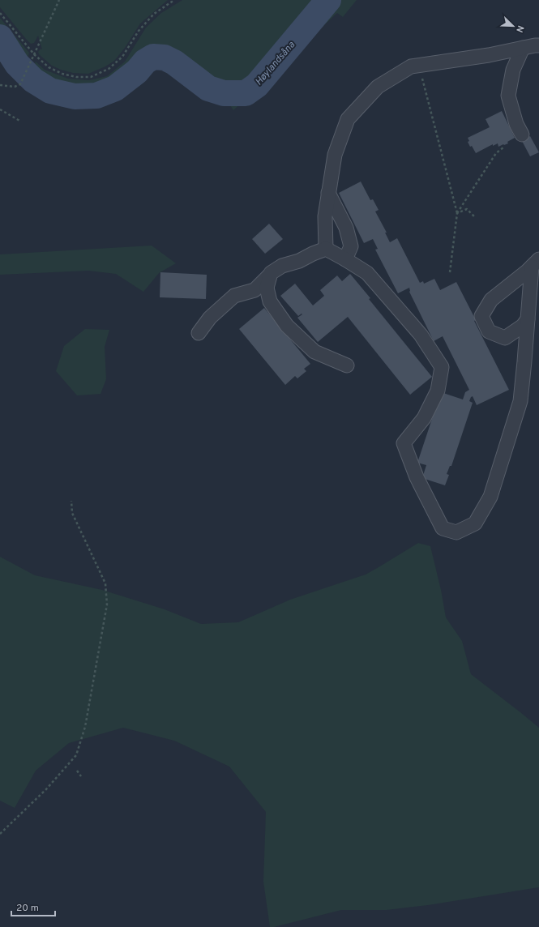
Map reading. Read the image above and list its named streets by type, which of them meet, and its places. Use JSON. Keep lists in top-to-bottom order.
{
  "water": ["Høylandsåna"],
  "scale_bar": "20 m",
  "north": "bottom right"
}
